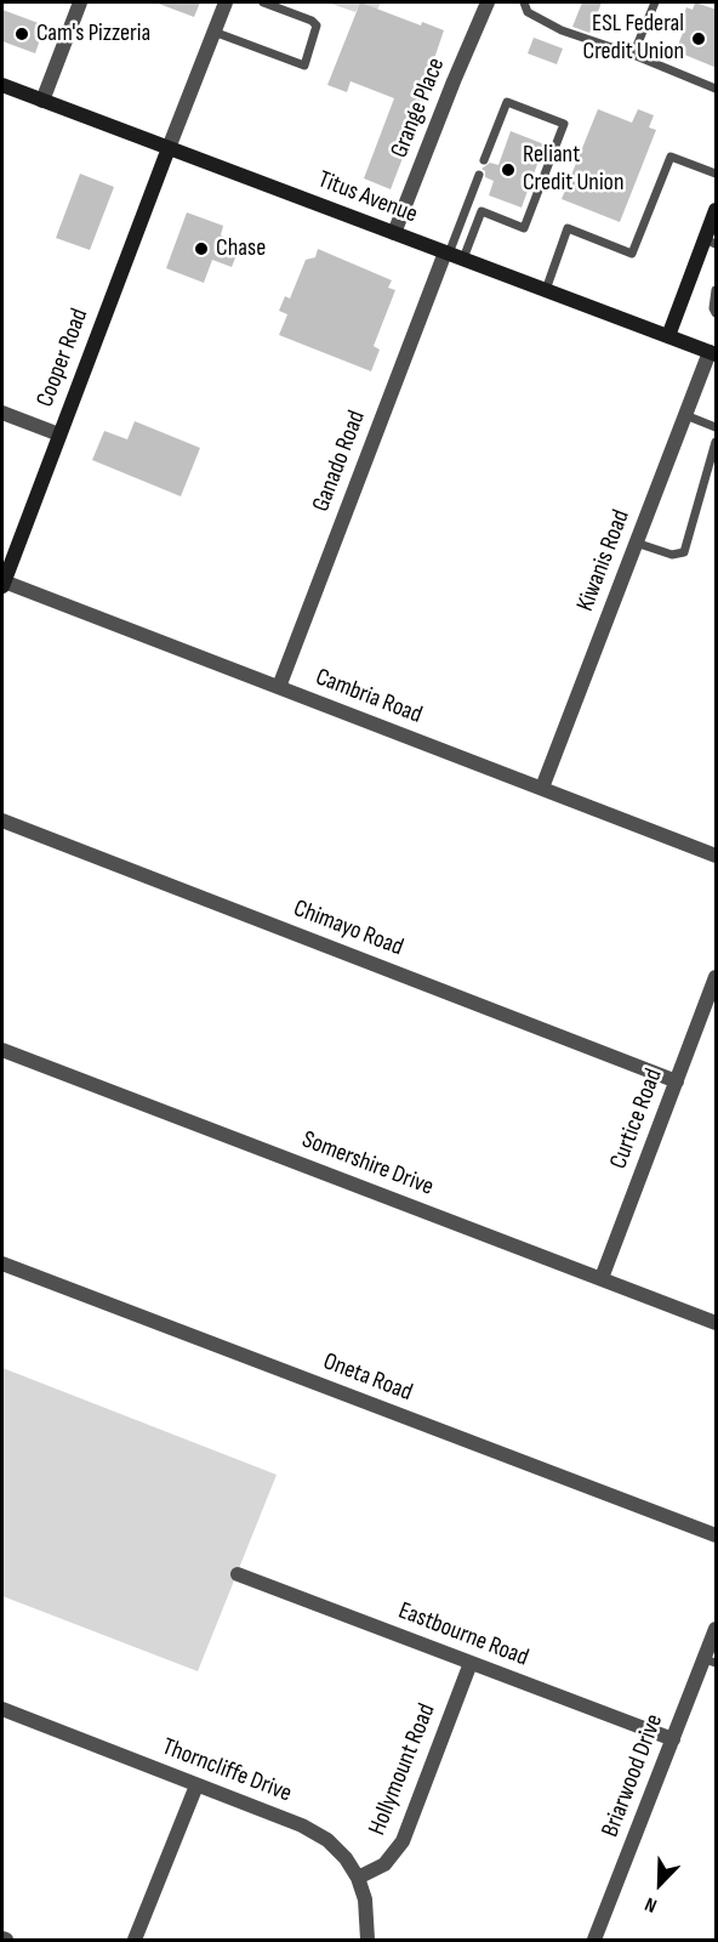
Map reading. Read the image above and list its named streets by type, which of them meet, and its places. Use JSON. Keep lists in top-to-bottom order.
{
  "streets": {
    "main road": ["Titus Avenue", "Cooper Road"],
    "street": [
      "Grange Place",
      "Ganado Road",
      "Kiwanis Road",
      "Cambria Road",
      "Chimayo Road",
      "Curtice Road",
      "Somershire Drive",
      "Oneta Road",
      "Eastbourne Road",
      "Hollymount Road",
      "Thorncliffe Drive",
      "Briarwood Drive"
    ]
  },
  "crossings": [
    ["Grange Place", "Titus Avenue"],
    ["Titus Avenue", "Cooper Road"],
    ["Titus Avenue", "Ganado Road"],
    ["Titus Avenue", "Kiwanis Road"],
    ["Cooper Road", "Cambria Road"],
    ["Ganado Road", "Cambria Road"],
    ["Kiwanis Road", "Cambria Road"],
    ["Chimayo Road", "Curtice Road"],
    ["Curtice Road", "Somershire Drive"],
    ["Eastbourne Road", "Hollymount Road"],
    ["Eastbourne Road", "Briarwood Drive"],
    ["Hollymount Road", "Thorncliffe Drive"]
  ],
  "places": [
    "Cam's Pizzeria",
    "ESL Federal Credit Union",
    "Reliant Credit Union",
    "Chase"
  ],
  "north": "bottom left"
}
